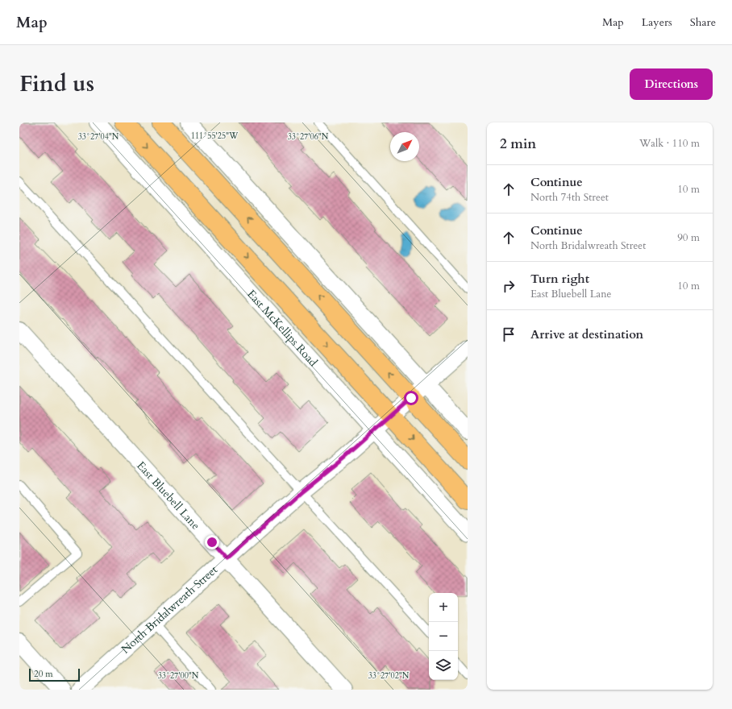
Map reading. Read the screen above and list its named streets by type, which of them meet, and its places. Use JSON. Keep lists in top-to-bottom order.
{
  "streets": {
    "main road": ["East McKellips Road"],
    "street": ["East Bluebell Lane", "North Bridalwreath Street"]
  },
  "crossings": [
    ["East McKellips Road", "North Bridalwreath Street"],
    ["East Bluebell Lane", "North Bridalwreath Street"]
  ],
  "scale_bar": "20 m",
  "north": "top right",
  "page": {
    "header": "Map",
    "nav": ["Map", "Layers", "Share"],
    "title": "Find us",
    "buttons": "Directions",
    "heading": ["2 min", "Walk · 110 m"],
    "list": [
      ["Continue", "North 74th Street", "10 m"],
      ["Continue", "North Bridalwreath Street", "90 m"],
      ["Turn right", "East Bluebell Lane", "10 m"],
      "Arrive at destination"
    ],
    "map_buttons": ["+", "−"],
    "scale": "20 m"
  },
  "coordinates": [
    "111°55'25\"W",
    "33°27'04\"N",
    "33°27'06\"N",
    "33°27'00\"N",
    "33°27'02\"N"
  ]
}
